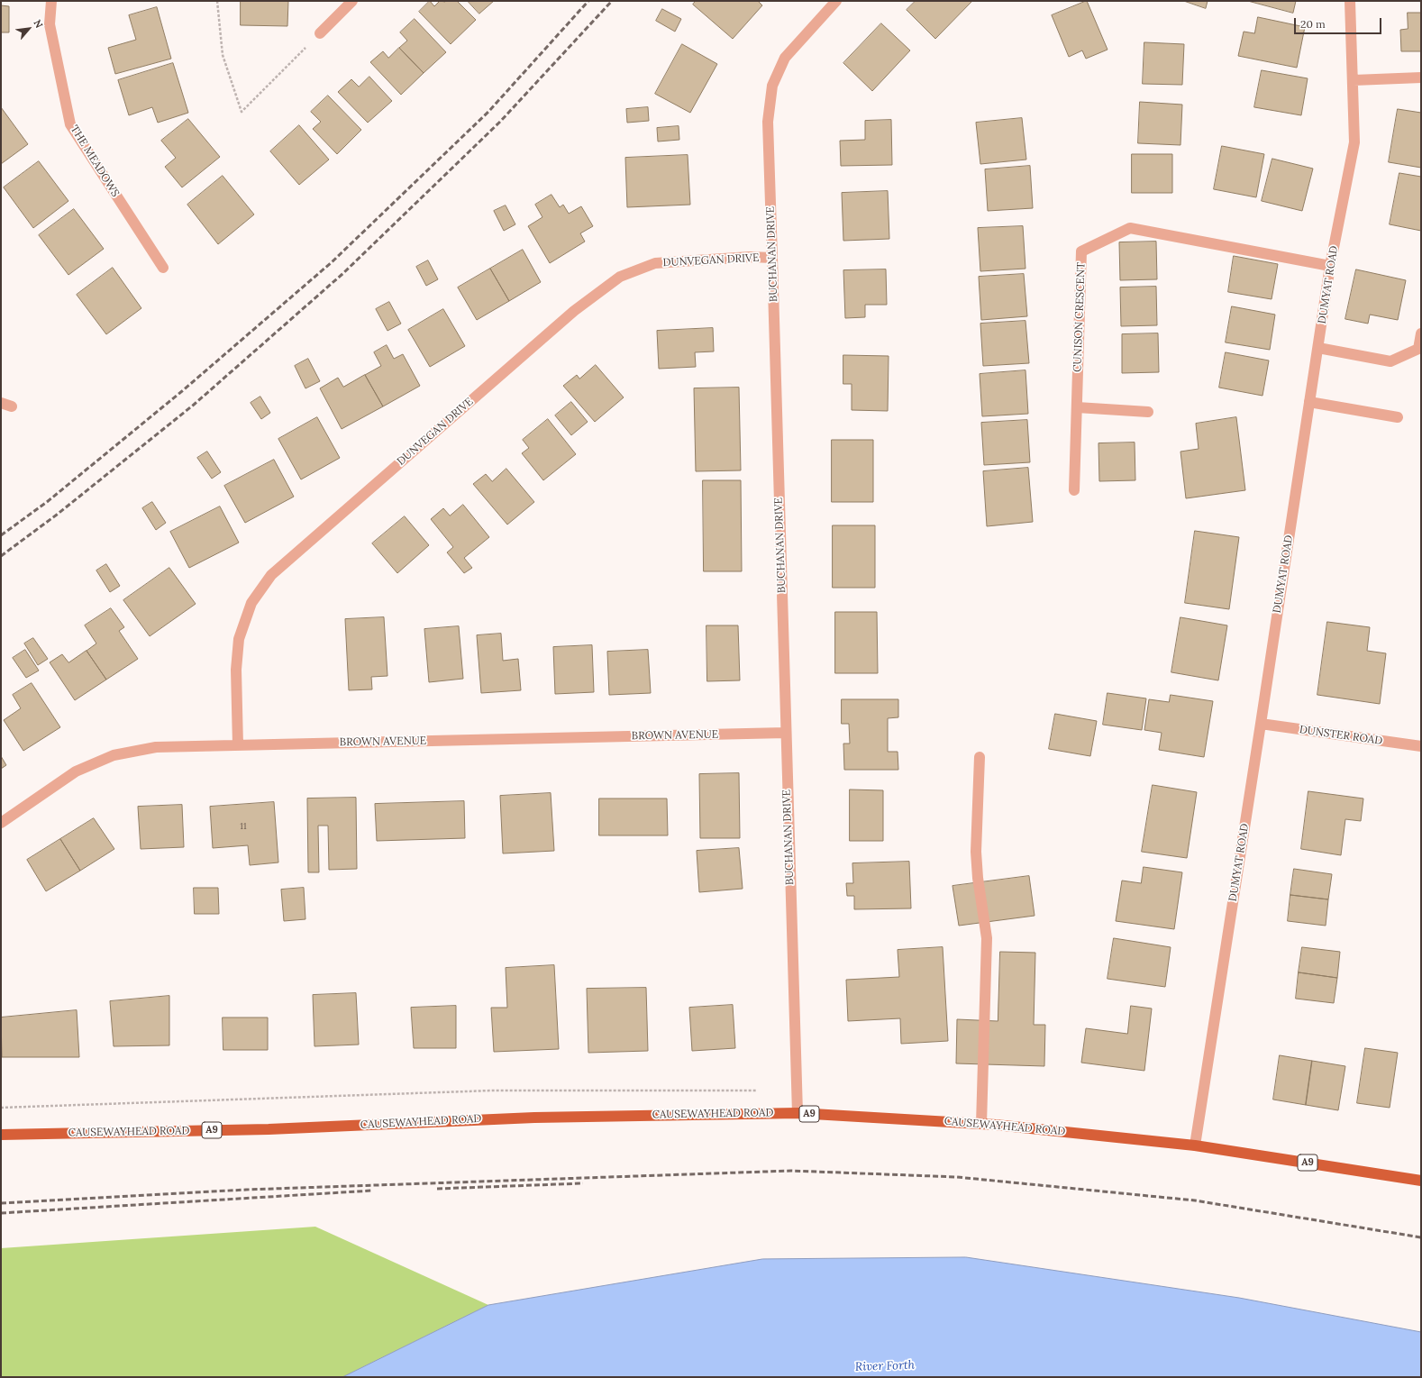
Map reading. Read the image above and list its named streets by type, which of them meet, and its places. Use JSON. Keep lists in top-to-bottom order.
{
  "streets": {
    "main road": ["CAUSEWAYHEAD ROAD", "A9"],
    "street": [
      "THE MEADOWS",
      "BUCHANAN DRIVE",
      "DUNVEGAN DRIVE",
      "DUMYAT ROAD",
      "CUNISON CRESCENT",
      "BROWN AVENUE",
      "DUNSTER ROAD"
    ]
  },
  "crossings": [
    ["BUCHANAN DRIVE", "DUNVEGAN DRIVE"],
    ["BUCHANAN DRIVE", "BROWN AVENUE"],
    ["BUCHANAN DRIVE", "CAUSEWAYHEAD ROAD"],
    ["DUNVEGAN DRIVE", "BROWN AVENUE"],
    ["DUMYAT ROAD", "CUNISON CRESCENT"],
    ["DUMYAT ROAD", "DUNSTER ROAD"],
    ["DUMYAT ROAD", "CAUSEWAYHEAD ROAD"]
  ],
  "water": ["River Forth"],
  "house_numbers": ["11"],
  "scale_bar": "20 m",
  "north": "top right"
}
